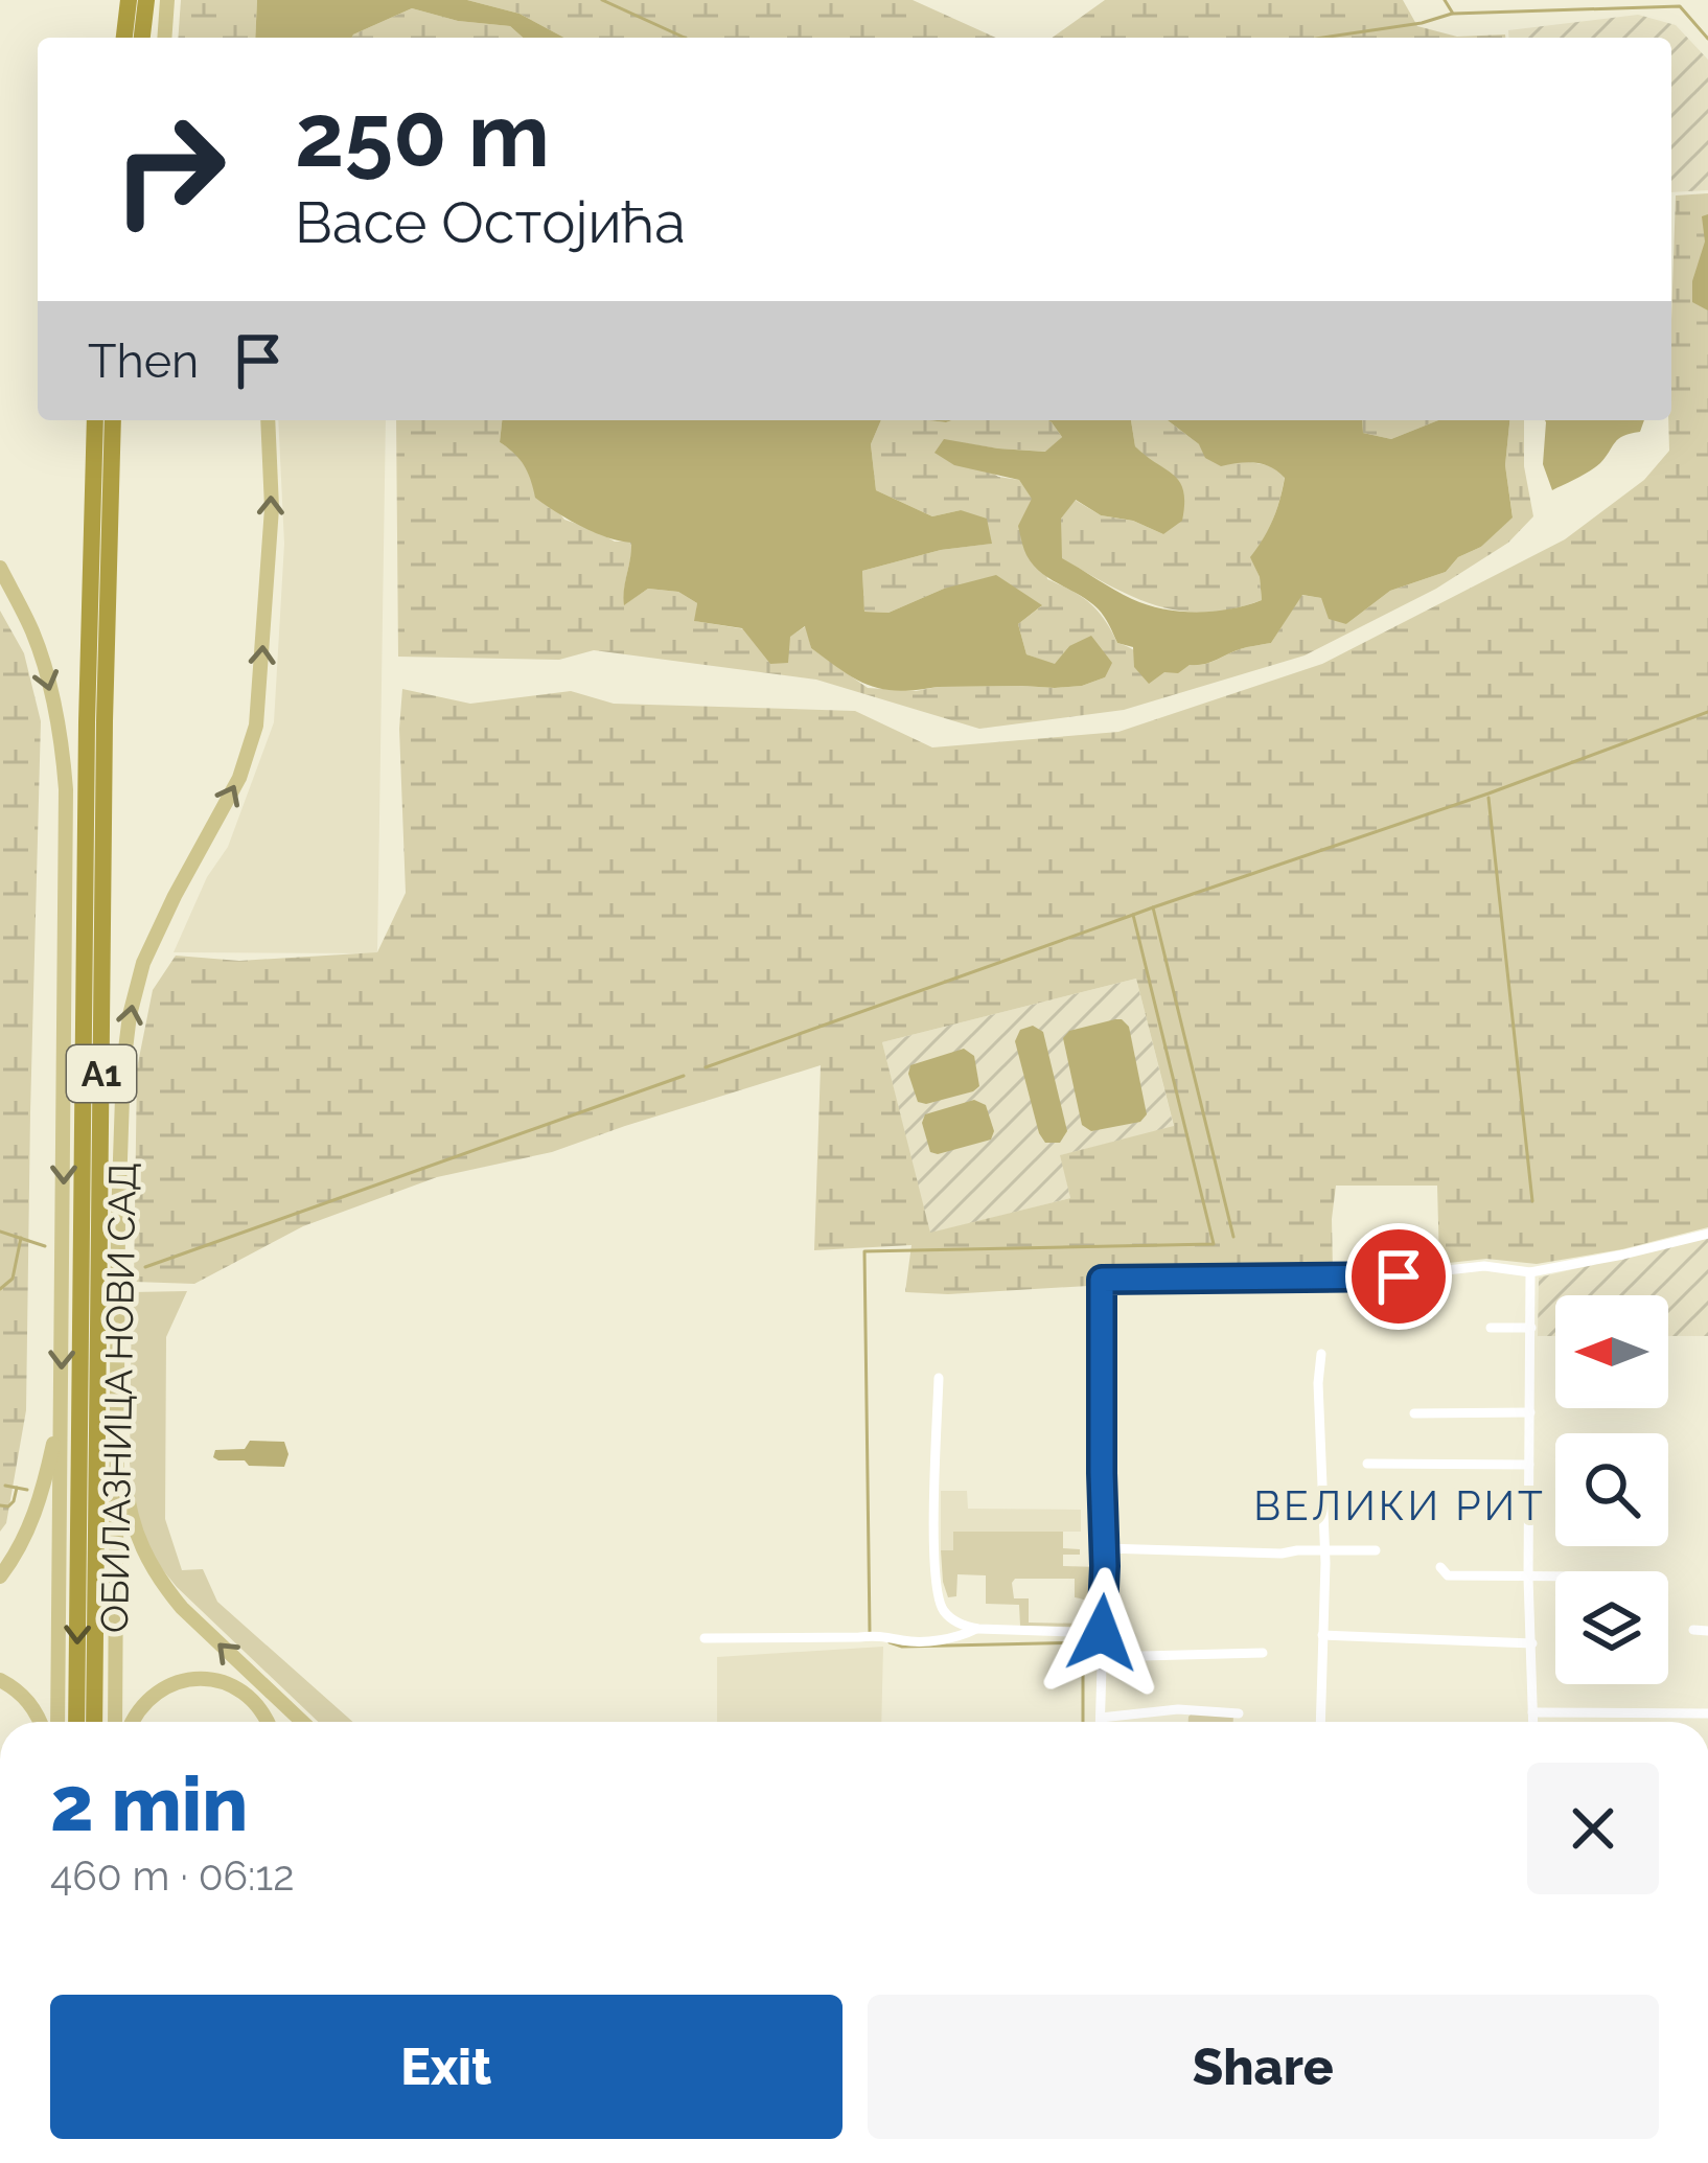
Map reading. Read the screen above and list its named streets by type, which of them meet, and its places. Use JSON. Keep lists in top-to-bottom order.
{
  "streets": {
    "highway": ["A1"],
    "main road": ["ОБИЛАЗНИЦА НОВИ САД"]
  },
  "districts": ["ВЕЛИКИ РИТ"],
  "north": "left",
  "page": {
    "turn": ["250 m", "Васе Остојића"],
    "then": "Then",
    "heading": ["2 min", "460 m · 06:12"],
    "buttons": ["Exit", "Share"]
  }
}
